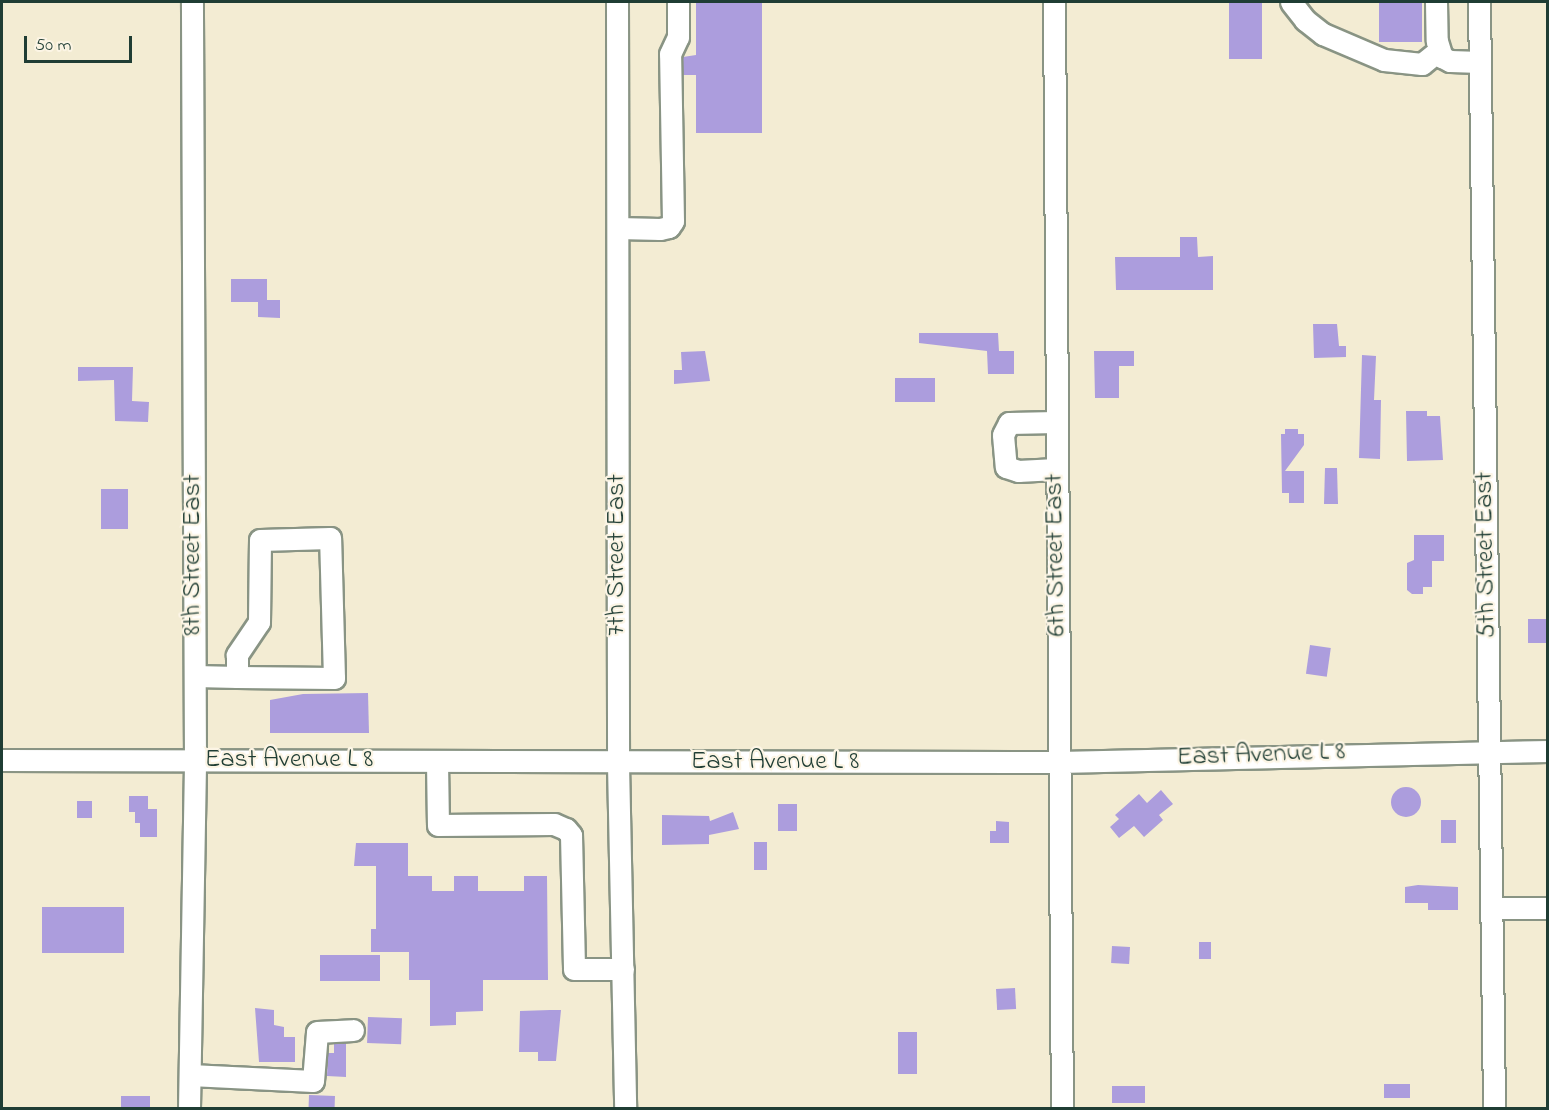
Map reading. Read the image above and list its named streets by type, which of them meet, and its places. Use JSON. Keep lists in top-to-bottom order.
{
  "streets": {
    "street": [
      "8th Street East",
      "7th Street East",
      "6th Street East",
      "5th Street East",
      "East Avenue L 8"
    ]
  },
  "crossings": [
    ["8th Street East", "East Avenue L 8"],
    ["7th Street East", "East Avenue L 8"],
    ["6th Street East", "East Avenue L 8"],
    ["5th Street East", "East Avenue L 8"]
  ],
  "scale_bar": "50 m"
}
